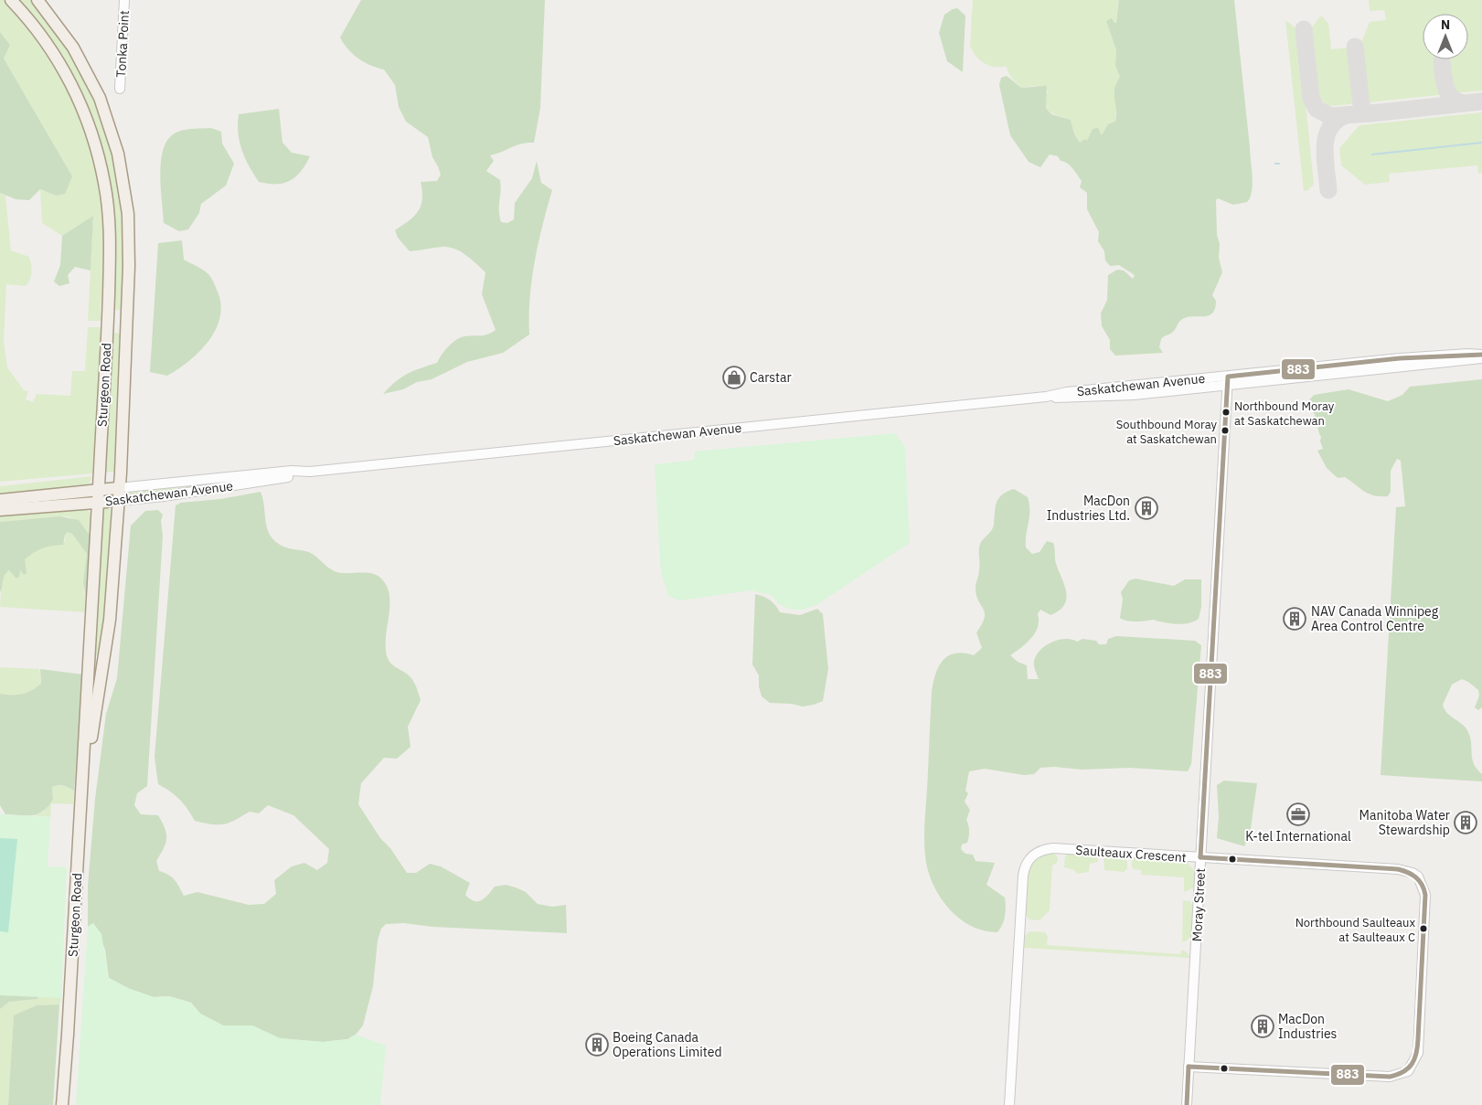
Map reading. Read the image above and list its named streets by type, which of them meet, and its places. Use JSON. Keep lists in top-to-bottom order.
{
  "streets": {
    "main road": ["Sturgeon Road", "Saskatchewan Avenue"],
    "street": ["Tonka Point", "Saulteaux Crescent", "Moray Street"]
  },
  "crossings": [
    ["Sturgeon Road", "Saskatchewan Avenue"],
    ["Saskatchewan Avenue", "Moray Street"],
    ["Saulteaux Crescent", "Moray Street"]
  ],
  "places": {
    "shop": ["Carstar"],
    "other": ["Northbound Moray at Saskatchewan", "Southbound Moray at Saskatchewan", "Northbound Saulteaux at Saulteaux C"],
    "building": [
      "MacDon Industries Ltd.",
      "NAV Canada Winnipeg Area Control Centre",
      "Manitoba Water Stewardship",
      "MacDon Industries",
      "Boeing Canada Operations Limited"
    ],
    "office": ["K-tel International"]
  },
  "lines": ["transit line 883"],
  "north": "top"
}
